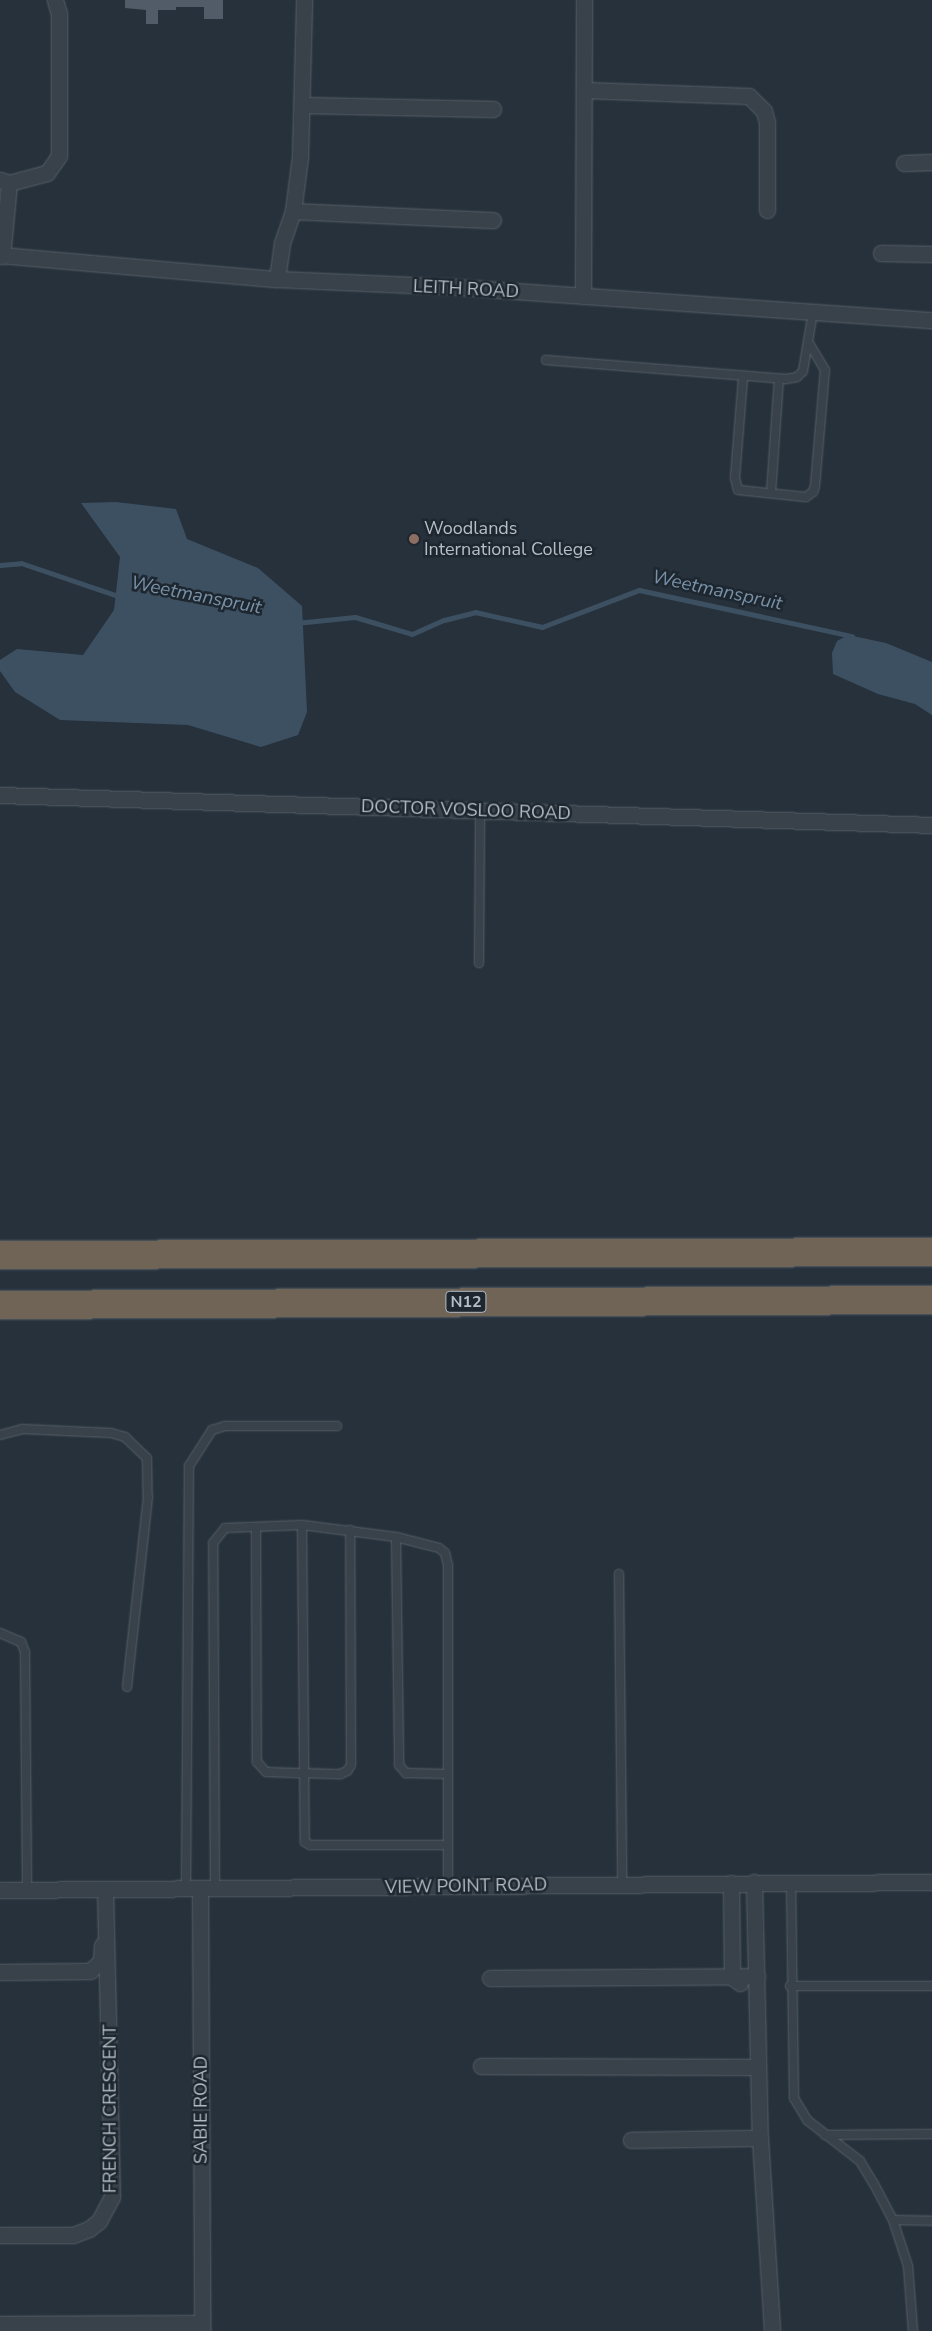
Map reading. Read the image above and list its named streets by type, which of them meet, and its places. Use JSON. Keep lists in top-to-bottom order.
{
  "streets": {
    "highway": ["N12"],
    "street": [
      "LEITH ROAD",
      "DOCTOR VOSLOO ROAD",
      "VIEW POINT ROAD",
      "FRENCH CRESCENT",
      "SABIE ROAD"
    ]
  },
  "crossings": [
    ["VIEW POINT ROAD", "FRENCH CRESCENT"],
    ["VIEW POINT ROAD", "SABIE ROAD"]
  ],
  "water": ["Weetmanspruit"],
  "places": ["Woodlands International College"]
}
